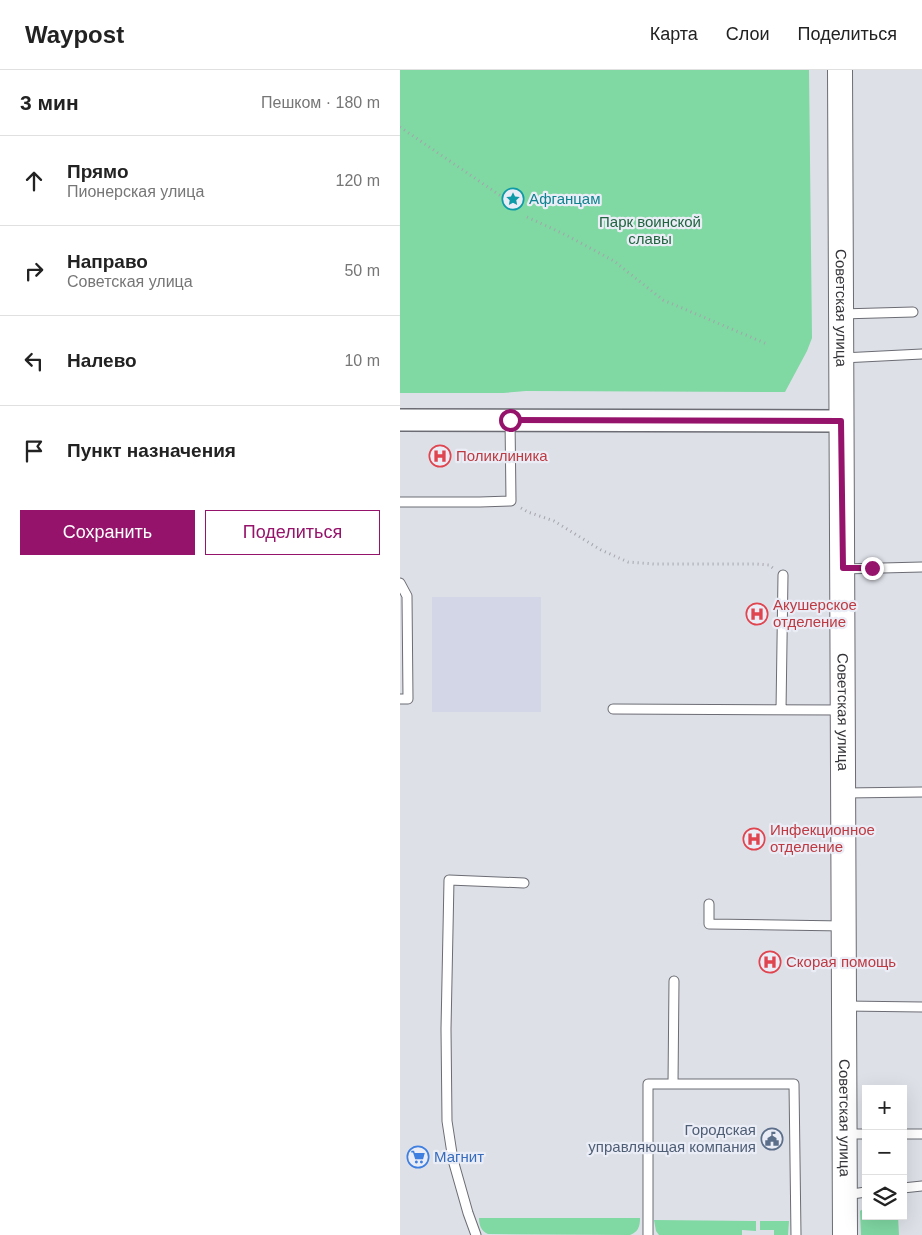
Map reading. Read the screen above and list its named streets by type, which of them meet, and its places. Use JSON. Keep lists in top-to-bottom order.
{
  "streets": {
    "main road": ["Советская улица"]
  },
  "parks": ["Парк воинской славы"],
  "places": {
    "place": ["Афганцам"],
    "hospital": [
      "Поликлиника",
      "Акушерское отделение",
      "Инфекционное отделение",
      "Скорая помощь"
    ],
    "public building": ["Городская управляющая компания"],
    "supermarket": ["Магнит"]
  },
  "page": {
    "header": "Waypost",
    "nav": ["Карта", "Слои", "Поделиться"],
    "heading": ["3 мин", "Пешком · 180 m"],
    "list": [
      ["Прямо", "Пионерская улица", "120 m"],
      ["Направо", "Советская улица", "50 m"],
      ["Налево", "10 m"],
      "Пункт назначения"
    ],
    "buttons": ["Сохранить", "Поделиться"],
    "map_buttons": ["+", "−"]
  }
}
